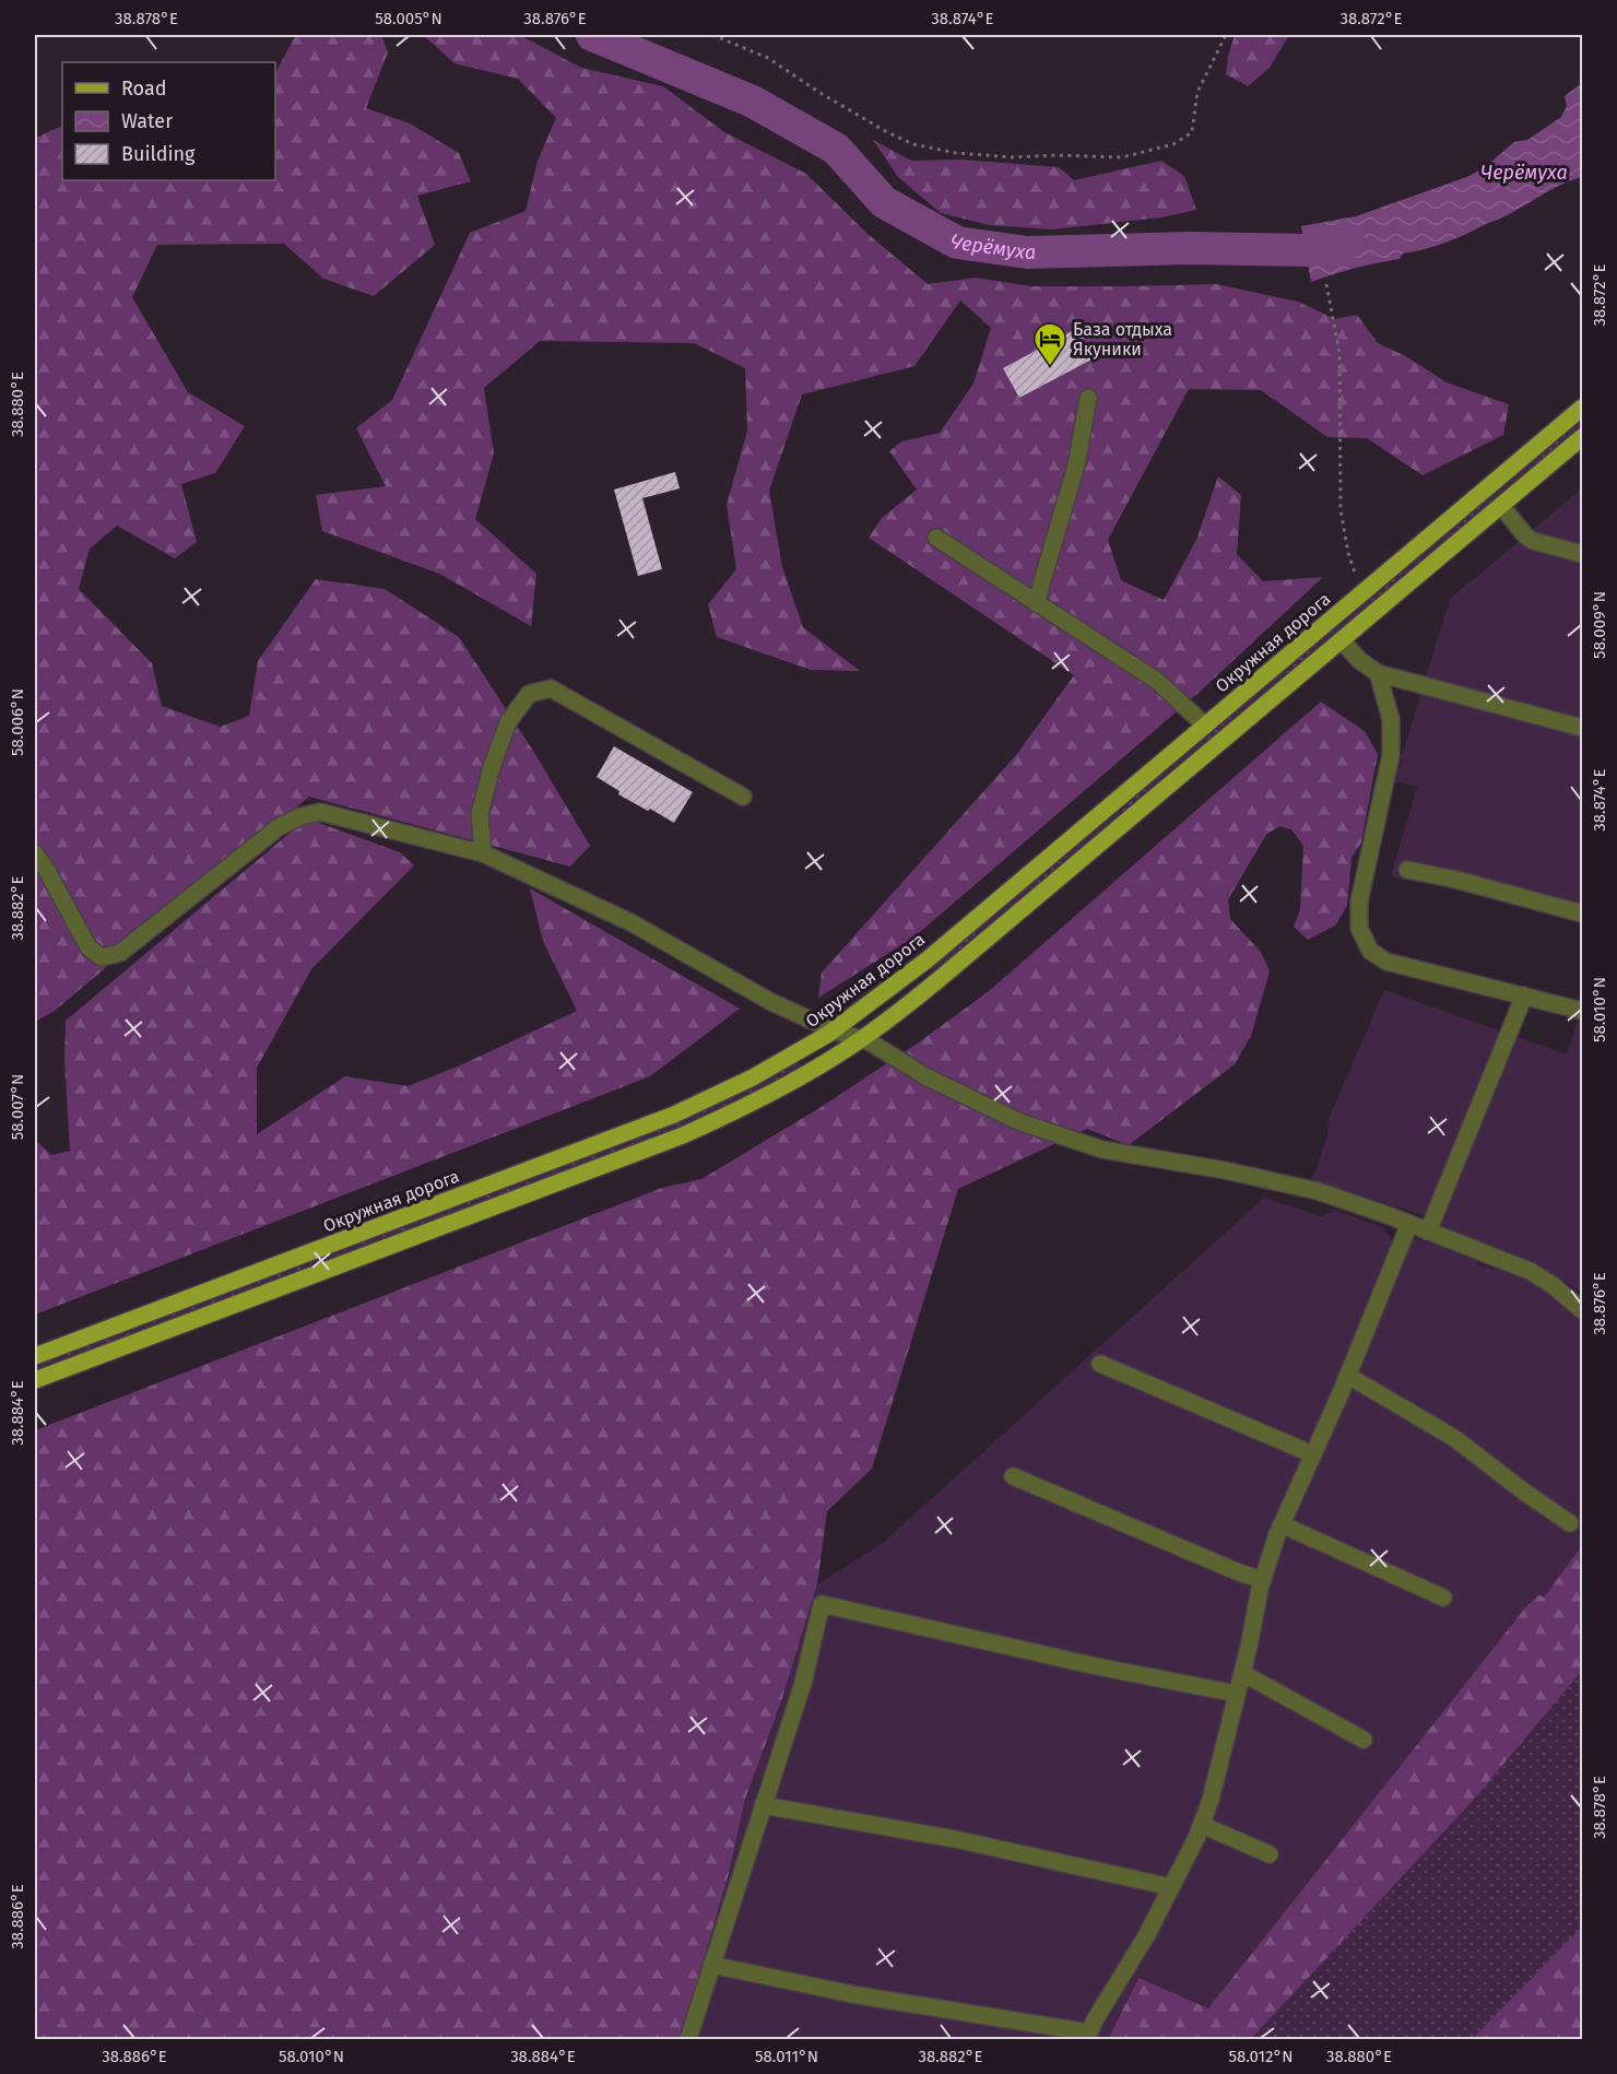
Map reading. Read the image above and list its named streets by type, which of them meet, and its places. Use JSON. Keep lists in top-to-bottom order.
{
  "streets": {
    "main road": ["Окружная дорога"]
  },
  "water": ["Черёмуха"],
  "places": {
    "hotel": ["База отдыха Якуники"]
  },
  "legend": ["Road", "Water", "Building"],
  "coordinates": [
    "38.878°E",
    "58.005°N",
    "38.876°E",
    "38.874°E",
    "38.872°E",
    "38.880°E",
    "58.009°N",
    "58.006°N",
    "38.882°E",
    "58.010°N",
    "58.007°N",
    "38.884°E",
    "38.886°E",
    "58.011°N",
    "58.012°N"
  ]
}
